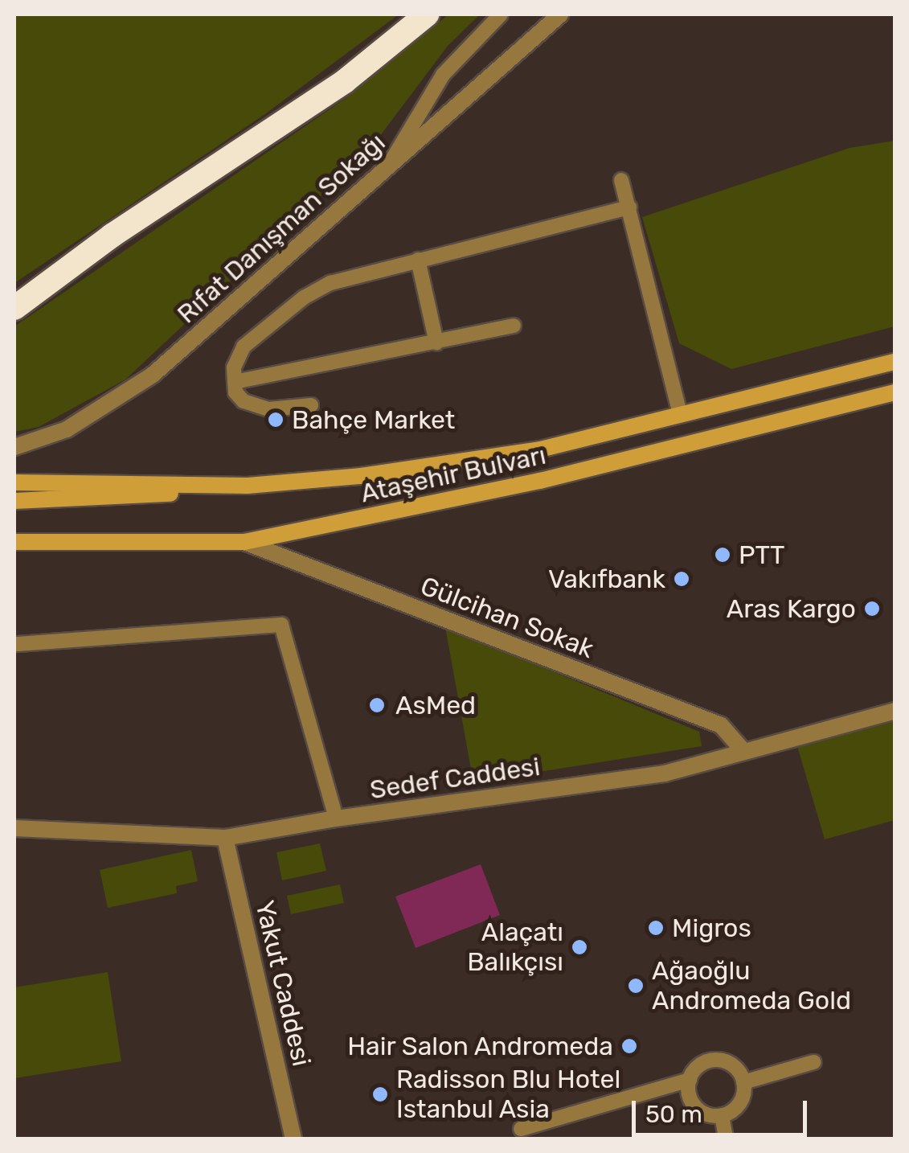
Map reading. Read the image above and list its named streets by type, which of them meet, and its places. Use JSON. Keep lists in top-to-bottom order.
{
  "streets": {
    "main road": ["Ataşehir Bulvarı"],
    "street": [
      "Rıfat Danışman Sokağı",
      "Gülcihan Sokak",
      "Sedef Caddesi",
      "Yakut Caddesi"
    ]
  },
  "crossings": [
    ["Ataşehir Bulvarı", "Gülcihan Sokak"],
    ["Gülcihan Sokak", "Sedef Caddesi"],
    ["Sedef Caddesi", "Yakut Caddesi"]
  ],
  "places": [
    "Bahçe Market",
    "PTT",
    "Vakıfbank",
    "Aras Kargo",
    "AsMed",
    "Migros",
    "Alaçatı Balıkçısı",
    "Ağaoğlu Andromeda Gold",
    "Hair Salon Andromeda",
    "Radisson Blu Hotel Istanbul Asia"
  ],
  "scale_bar": "50 m"
}
